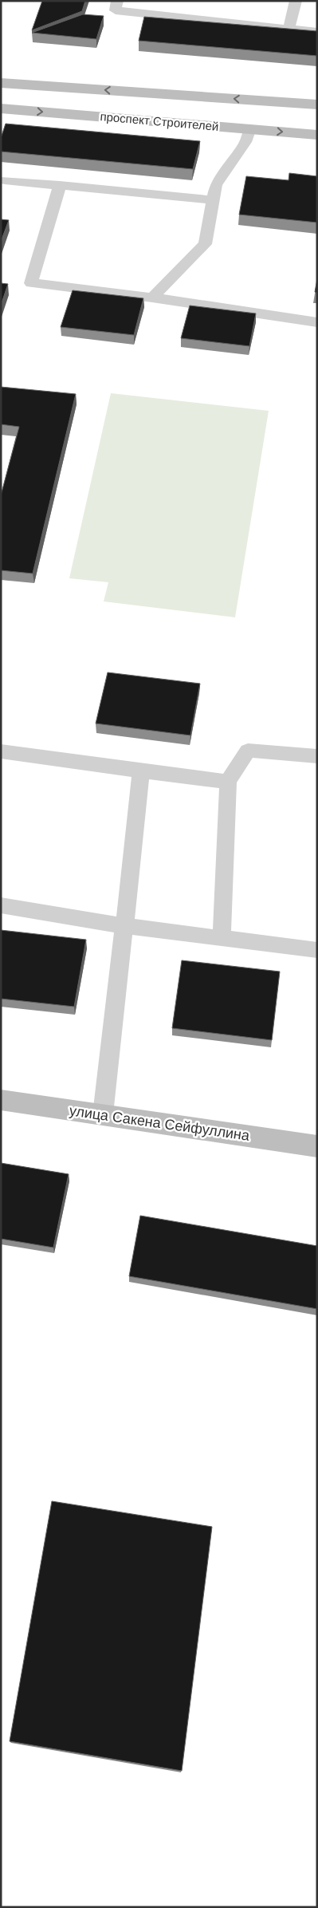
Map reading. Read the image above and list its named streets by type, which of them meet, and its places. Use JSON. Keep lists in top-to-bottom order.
{
  "streets": {
    "street": ["проспект Строителей", "улица Сакена Сейфуллина"]
  }
}
